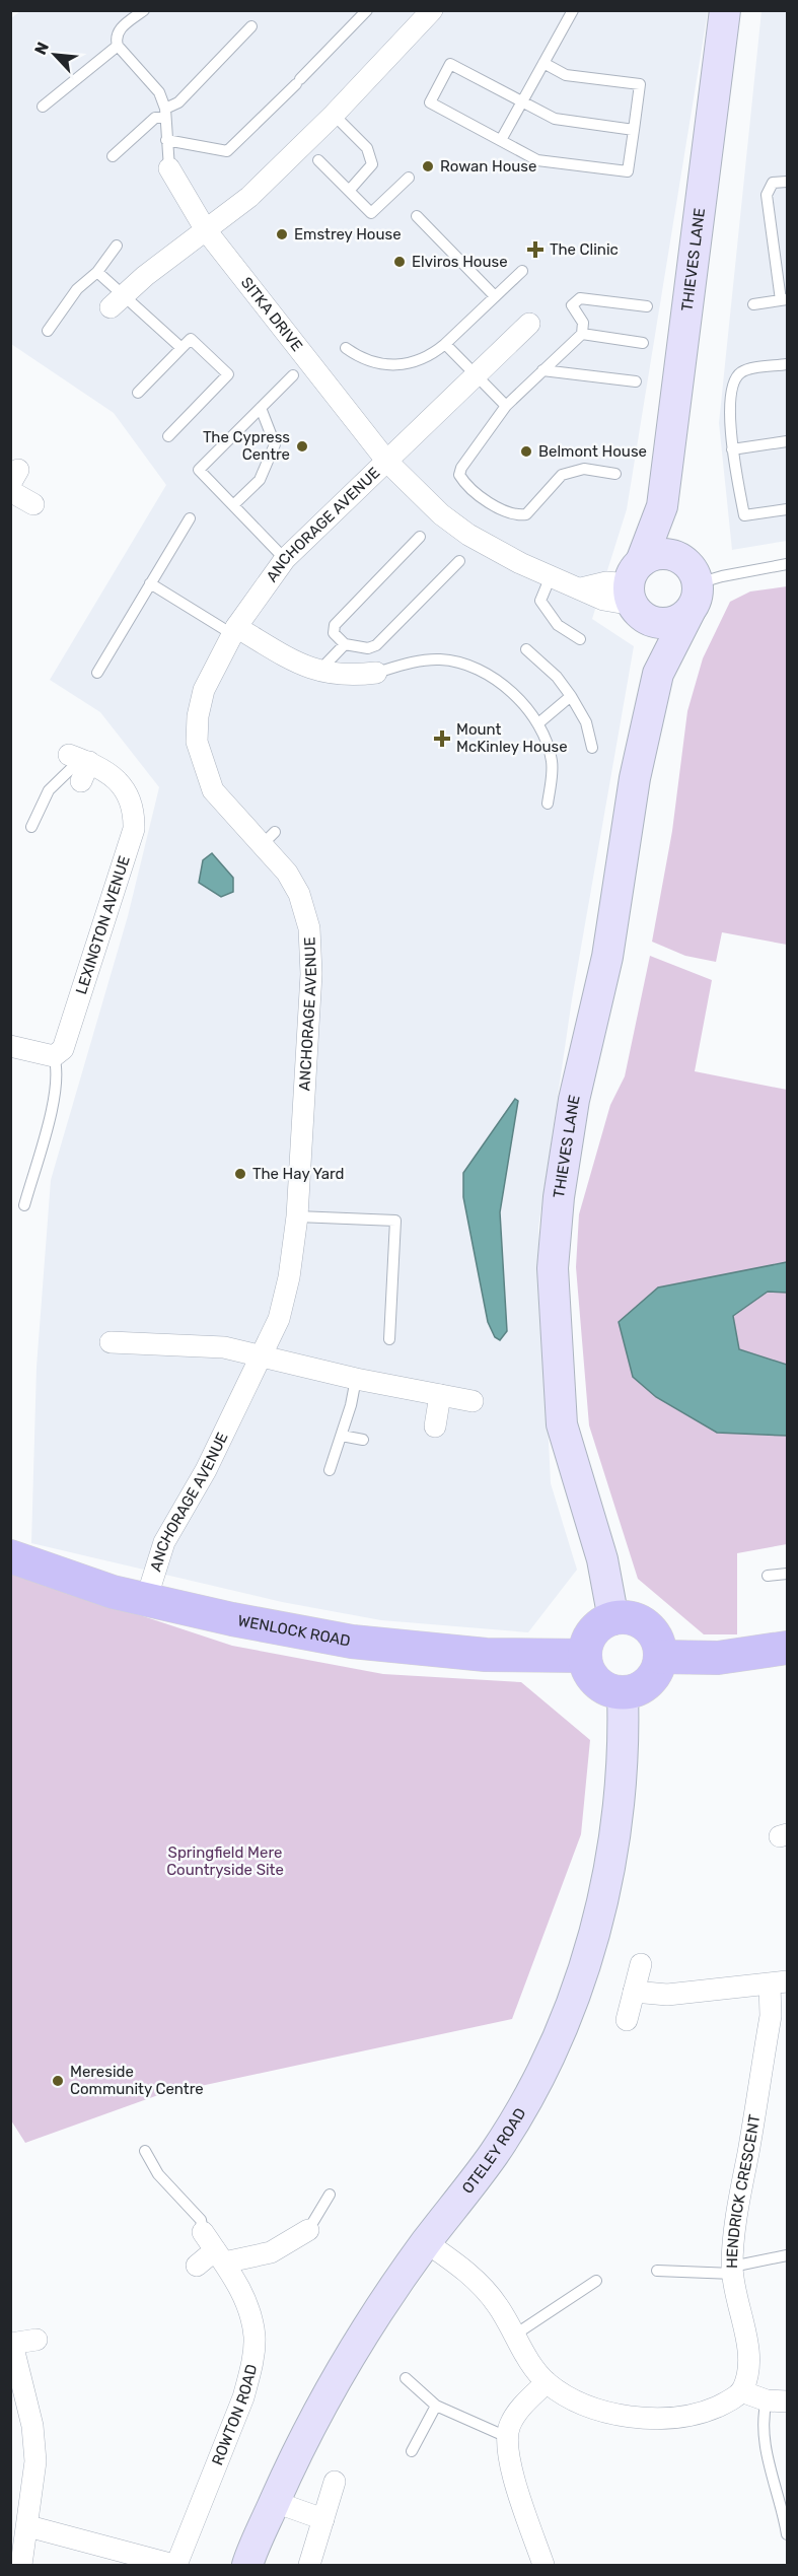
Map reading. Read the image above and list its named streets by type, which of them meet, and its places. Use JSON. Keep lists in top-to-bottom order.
{
  "streets": {
    "main road": ["THIEVES LANE", "WENLOCK ROAD", "OTELEY ROAD"],
    "street": [
      "SITKA DRIVE",
      "ANCHORAGE AVENUE",
      "LEXINGTON AVENUE",
      "HENDRICK CRESCENT",
      "ROWTON ROAD"
    ]
  },
  "crossings": [
    ["THIEVES LANE", "WENLOCK ROAD"],
    ["THIEVES LANE", "OTELEY ROAD"],
    ["SITKA DRIVE", "ANCHORAGE AVENUE"],
    ["ANCHORAGE AVENUE", "WENLOCK ROAD"],
    ["WENLOCK ROAD", "OTELEY ROAD"]
  ],
  "parks": ["Springfield Mere Countryside Site"],
  "places": {
    "other": [
      "Rowan House",
      "Emstrey House",
      "Elviros House",
      "The Cypress Centre",
      "Belmont House",
      "The Hay Yard",
      "Mereside Community Centre"
    ],
    "health": ["The Clinic", "Mount McKinley House"]
  },
  "north": "top left"
}
